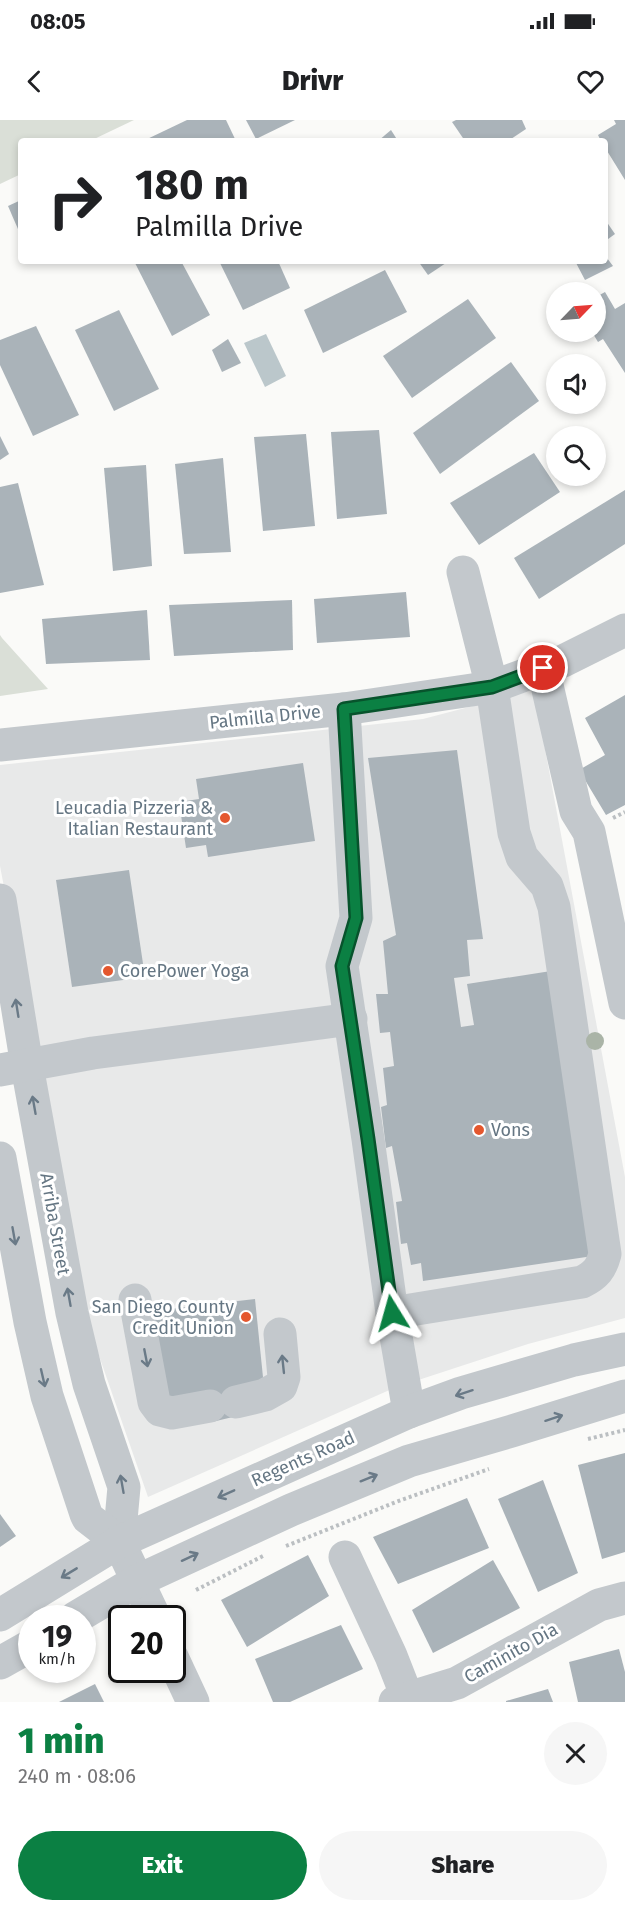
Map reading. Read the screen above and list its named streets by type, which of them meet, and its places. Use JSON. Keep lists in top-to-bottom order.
{
  "streets": {
    "street": [
      "Palmilla Drive",
      "Arriba Street",
      "Regents Road",
      "Caminito Dia"
    ]
  },
  "crossings": [
    ["Arriba Street", "Regents Road"]
  ],
  "places": [
    "Leucadia Pizzeria & Italian Restaurant",
    "CorePower Yoga",
    "Vons",
    "San Diego County Credit Union"
  ],
  "north": "top right",
  "page": {
    "status": "08:05",
    "header": "Drivr",
    "turn": ["180 m", "Palmilla Drive"],
    "speed": "19 km/h",
    "limit": "20",
    "heading": ["1 min", "240 m · 08:06"],
    "buttons": ["Exit", "Share"]
  }
}
